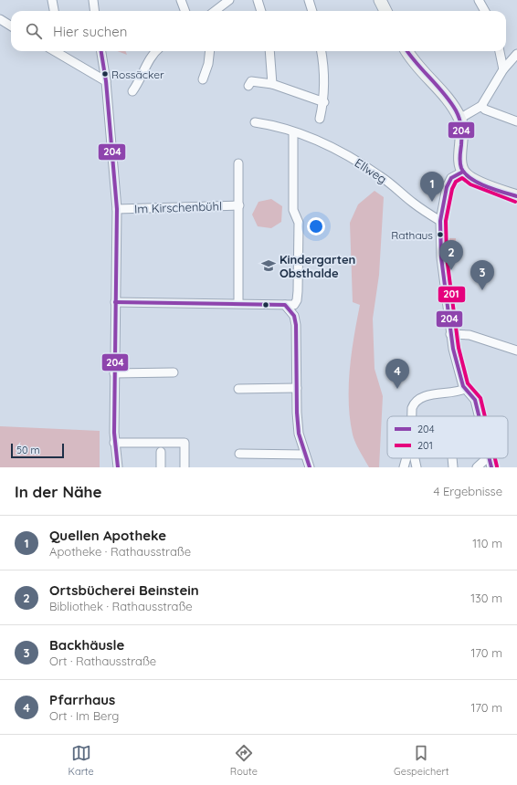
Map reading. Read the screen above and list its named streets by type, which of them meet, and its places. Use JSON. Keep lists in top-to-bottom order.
{
  "streets": {
    "street": ["Ellweg", "Im Kirschenbühl"]
  },
  "places": {
    "other": ["Rossäcker", "Rathaus"],
    "school or university": ["Kindergarten Obsthalde"]
  },
  "lines": ["transit line 204", "transit line 201"],
  "legend": ["204", "201"],
  "scale_bar": "50 m",
  "page": {
    "search": "Hier suchen",
    "pins": [
      "1",
      "2",
      "3",
      "4"
    ],
    "scale": "50 m",
    "heading": ["In der Nähe", "4 Ergebnisse"],
    "list": [
      {
        "mark": "1",
        "name": "Quellen Apotheke",
        "note": "Apotheke · Rathausstraße",
        "value": "110 m"
      },
      {
        "mark": "2",
        "name": "Ortsbücherei Beinstein",
        "note": "Bibliothek · Rathausstraße",
        "value": "130 m"
      },
      {
        "mark": "3",
        "name": "Backhäusle",
        "note": "Ort · Rathausstraße",
        "value": "170 m"
      },
      {
        "mark": "4",
        "name": "Pfarrhaus",
        "note": "Ort · Im Berg",
        "value": "170 m"
      }
    ],
    "nav": ["Karte", "Route", "Gespeichert"]
  }
}
